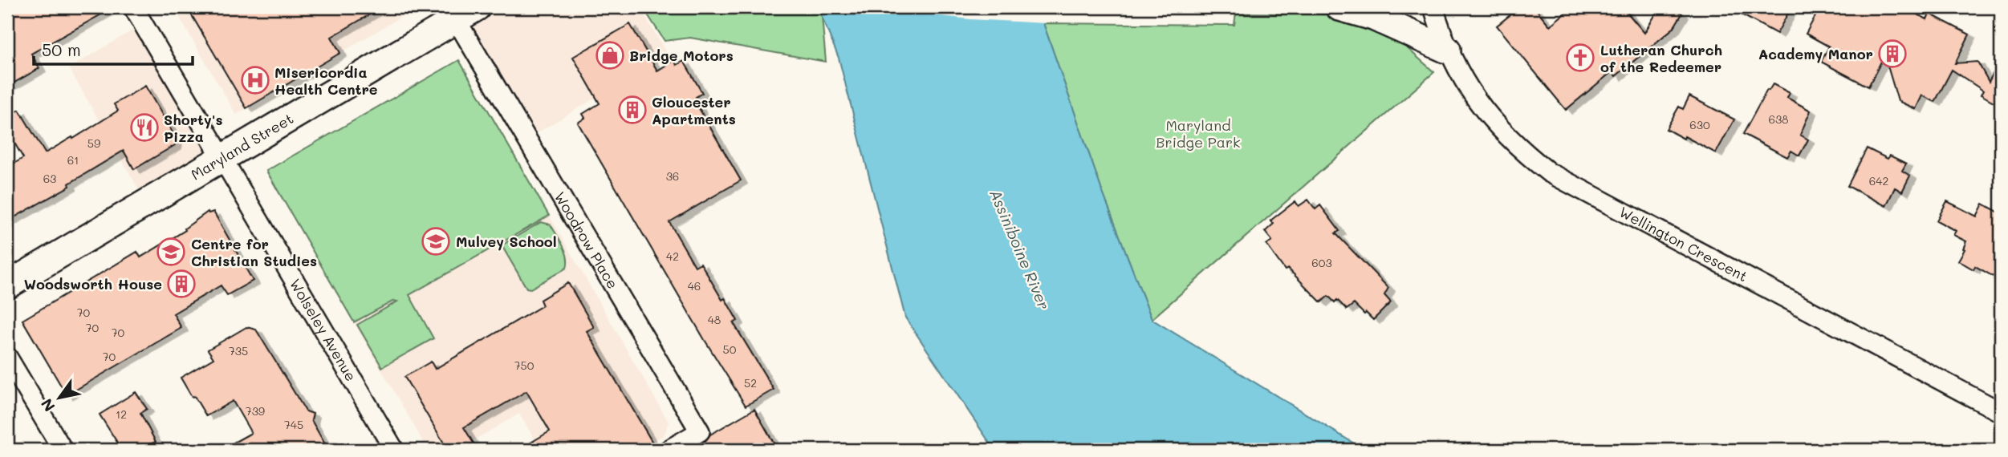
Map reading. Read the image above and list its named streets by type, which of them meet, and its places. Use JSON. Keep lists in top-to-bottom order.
{
  "streets": {
    "main road": ["Maryland Street"],
    "street": ["Woodrow Place", "Wellington Crescent", "Wolseley Avenue"]
  },
  "crossings": [
    ["Maryland Street", "Woodrow Place"],
    ["Maryland Street", "Wolseley Avenue"]
  ],
  "water": ["Assiniboine River"],
  "parks": ["Maryland Bridge Park"],
  "places": {
    "building": ["Academy Manor", "Gloucester Apartments", "Woodsworth House"],
    "shop": ["Bridge Motors"],
    "church": ["Lutheran Church of the Redeemer"],
    "hospital": ["Misericordia Health Centre"],
    "restaurant": ["Shorty's Pizza"],
    "school or university": ["Mulvey School", "Centre for Christian Studies"]
  },
  "house_numbers": [
    "638",
    "630",
    "59",
    "61",
    "36",
    "63",
    "642",
    "42",
    "603",
    "46",
    "70",
    "48",
    "70",
    "70",
    "50",
    "735",
    "70",
    "750",
    "52",
    "739",
    "12",
    "745"
  ],
  "scale_bar": "50 m",
  "north": "bottom left"
}
